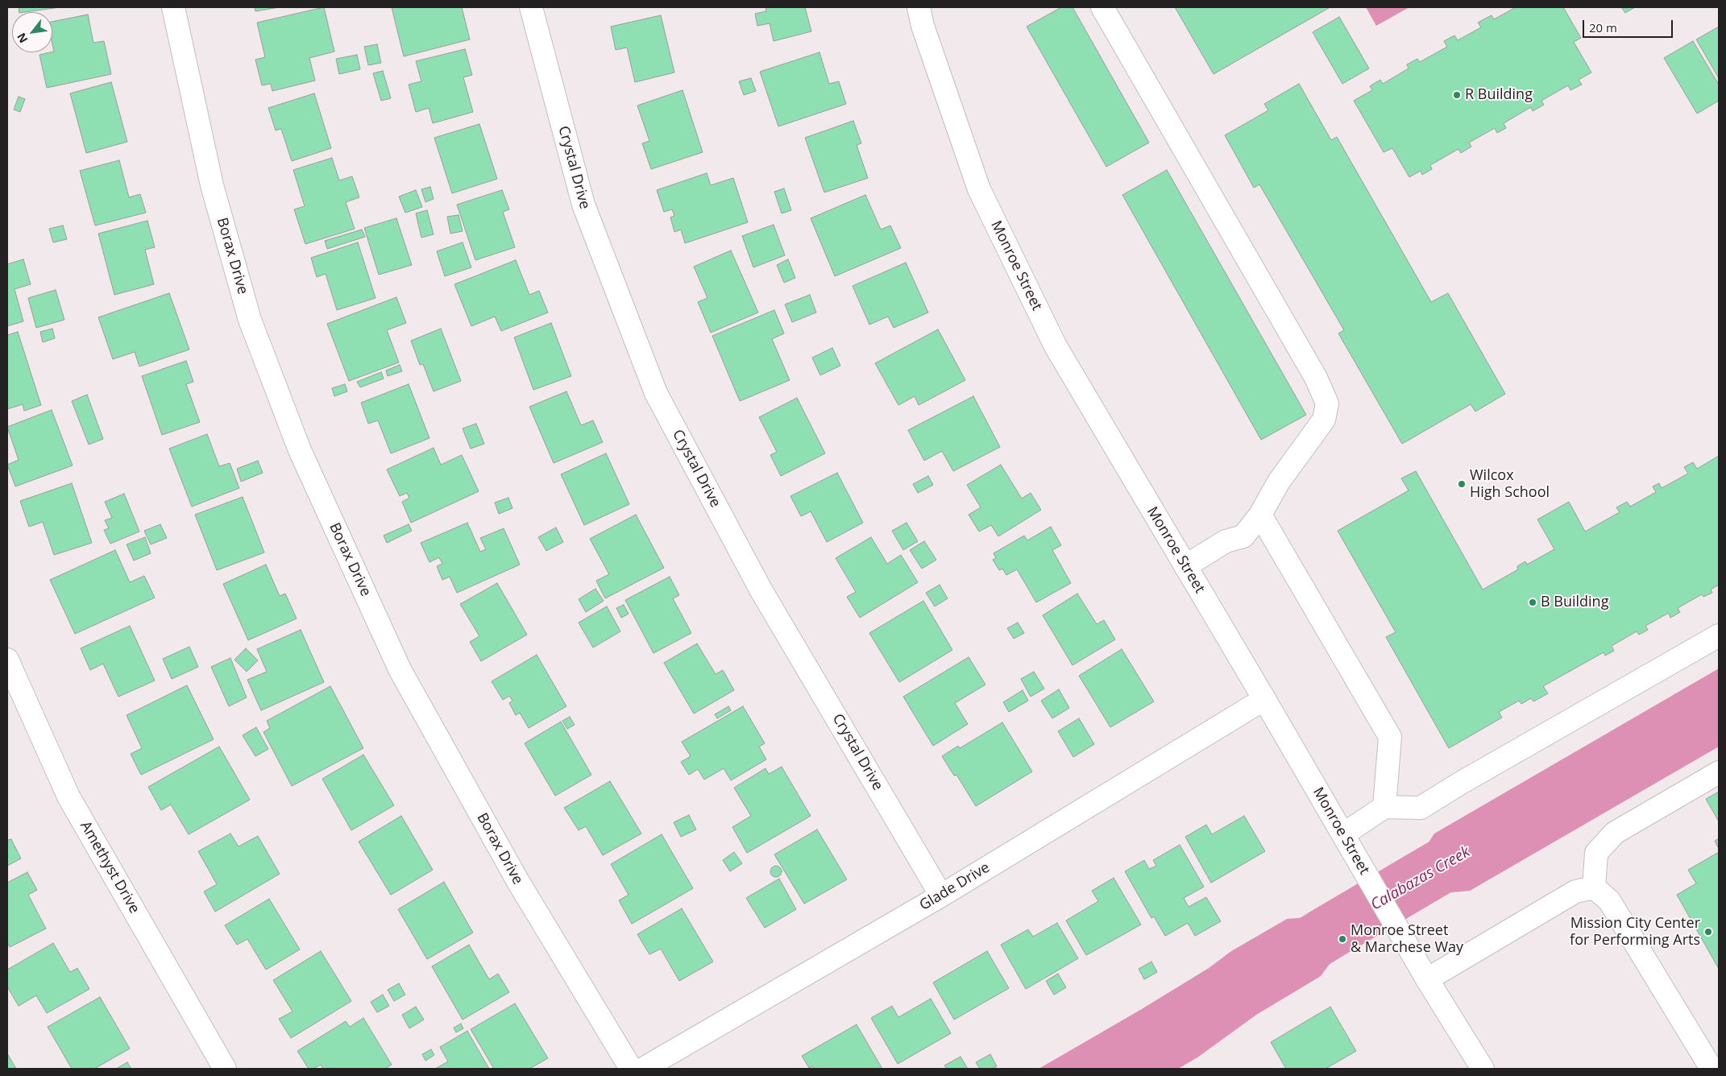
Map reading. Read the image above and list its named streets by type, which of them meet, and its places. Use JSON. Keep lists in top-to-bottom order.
{
  "streets": {
    "street": [
      "Crystal Drive",
      "Borax Drive",
      "Monroe Street",
      "Amethyst Drive",
      "Glade Drive"
    ]
  },
  "crossings": [
    ["Crystal Drive", "Glade Drive"],
    ["Monroe Street", "Glade Drive"]
  ],
  "water": ["Calabazas Creek"],
  "places": [
    "R Building",
    "Wilcox High School",
    "B Building",
    "Mission City Center for Performing Arts",
    "Monroe Street & Marchese Way"
  ],
  "scale_bar": "20 m",
  "north": "bottom left"
}
